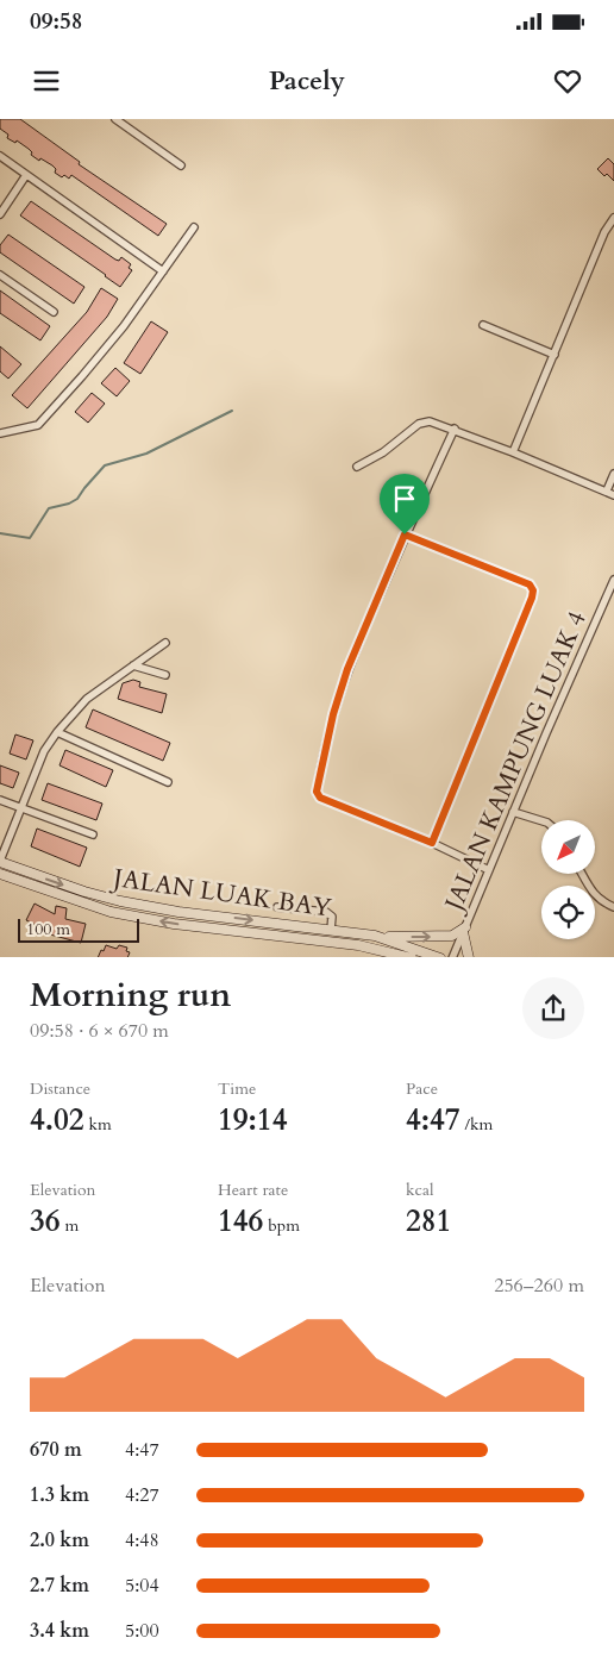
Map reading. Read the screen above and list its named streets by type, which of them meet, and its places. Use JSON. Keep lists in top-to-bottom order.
{
  "streets": {
    "street": ["JALAN KAMPUNG LUAK 4", "JALAN LUAK BAY"]
  },
  "scale_bar": "100 m",
  "north": "bottom left",
  "page": {
    "status": "09:58",
    "header": "Pacely",
    "scale": "100 m",
    "heading": ["Morning run", "09:58 · 6 × 670 m"],
    "stats": [
      ["Distance", "4.02 km"],
      ["Time", "19:14"],
      ["Pace", "4:47 /km"],
      ["Elevation", "36 m"],
      ["Heart rate", "146 bpm"],
      ["kcal", "281"]
    ],
    "chart": ["Elevation", "256–260 m"],
    "list": [
      {
        "name": "670 m",
        "note": "4:47"
      },
      {
        "name": "1.3 km",
        "note": "4:27"
      },
      {
        "name": "2.0 km",
        "note": "4:48"
      },
      {
        "name": "2.7 km",
        "note": "5:04"
      },
      {
        "name": "3.4 km",
        "note": "5:00"
      }
    ]
  }
}
